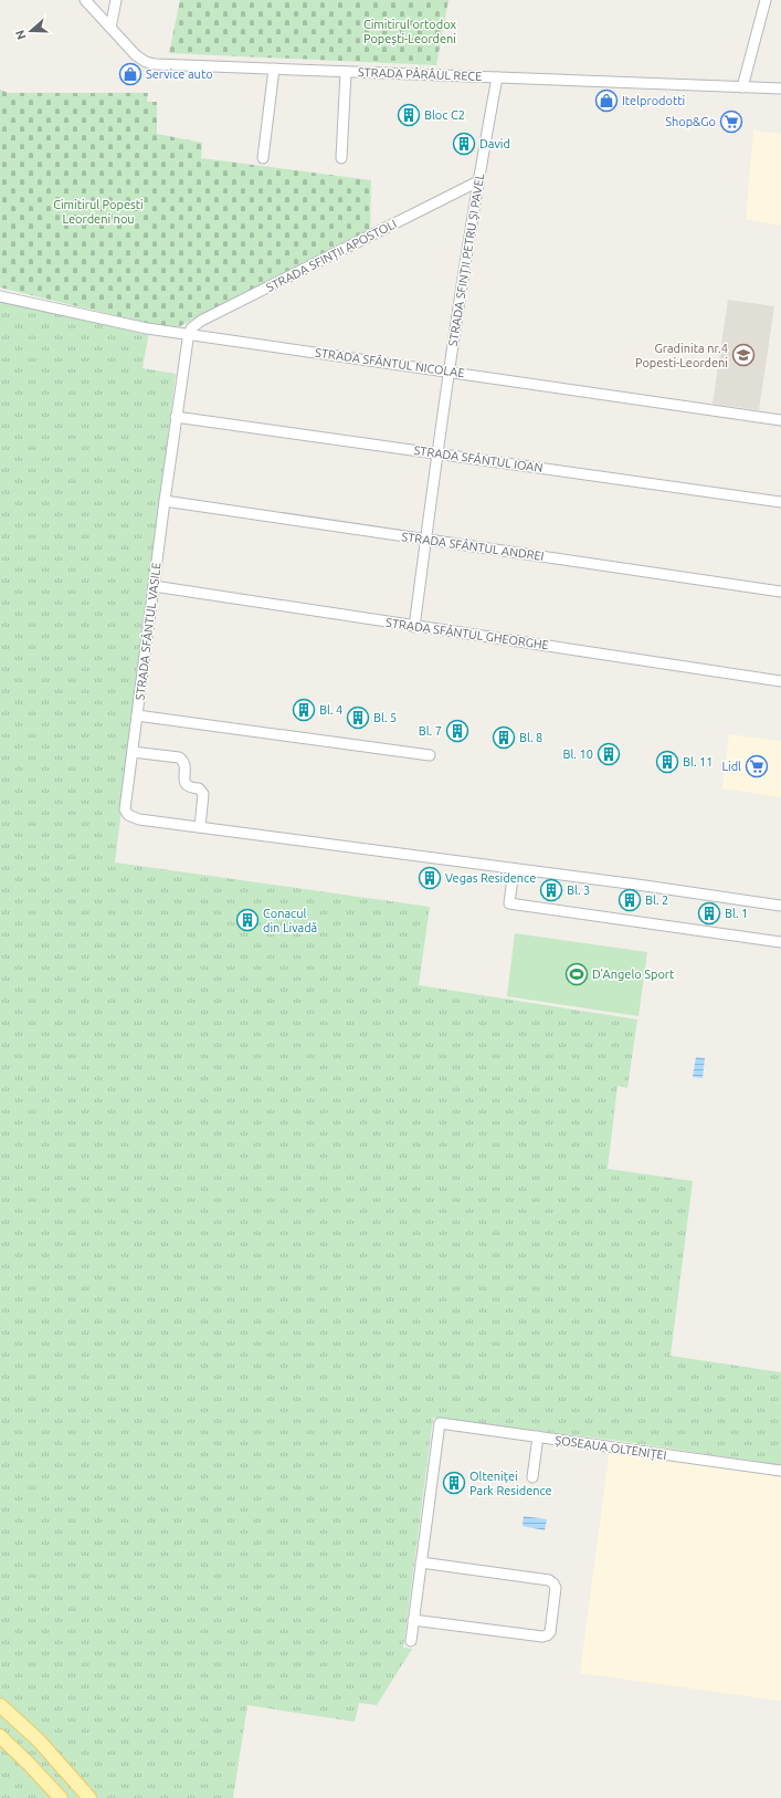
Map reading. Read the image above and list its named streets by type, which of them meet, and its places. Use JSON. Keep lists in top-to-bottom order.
{
  "streets": {
    "street": [
      "STRADA PÂRÂUL RECE",
      "STRADA SFINȚII APOSTOLI",
      "STRADA SFINȚII PETRU ȘI PAVEL",
      "STRADA SFÂNTUL NICOLAE",
      "STRADA SFÂNTUL IOAN",
      "STRADA SFÂNTUL ANDREI",
      "STRADA SFÂNTUL VASILE",
      "STRADA SFÂNTUL GHEORGHE",
      "ȘOSEAUA OLTENIȚEI"
    ]
  },
  "crossings": [
    ["STRADA PÂRÂUL RECE", "STRADA SFINȚII PETRU ȘI PAVEL"],
    ["STRADA SFINȚII APOSTOLI", "STRADA SFINȚII PETRU ȘI PAVEL"],
    ["STRADA SFINȚII APOSTOLI", "STRADA SFÂNTUL NICOLAE"],
    ["STRADA SFINȚII APOSTOLI", "STRADA SFÂNTUL VASILE"],
    ["STRADA SFINȚII PETRU ȘI PAVEL", "STRADA SFÂNTUL NICOLAE"],
    ["STRADA SFINȚII PETRU ȘI PAVEL", "STRADA SFÂNTUL IOAN"],
    ["STRADA SFINȚII PETRU ȘI PAVEL", "STRADA SFÂNTUL ANDREI"],
    ["STRADA SFINȚII PETRU ȘI PAVEL", "STRADA SFÂNTUL GHEORGHE"],
    ["STRADA SFÂNTUL NICOLAE", "STRADA SFÂNTUL VASILE"],
    ["STRADA SFÂNTUL IOAN", "STRADA SFÂNTUL VASILE"],
    ["STRADA SFÂNTUL ANDREI", "STRADA SFÂNTUL VASILE"],
    ["STRADA SFÂNTUL VASILE", "STRADA SFÂNTUL GHEORGHE"]
  ],
  "parks": ["Cimitirul ortodox Popești-Leordeni", "Cimitirul Popesti Leordeni nou"],
  "places": {
    "shop": ["Service auto", "Itelprodotti"],
    "building": [
      "Bloc C2",
      "David",
      "Bl. 4",
      "Bl. 5",
      "Bl. 7",
      "Bl. 8",
      "Bl. 10",
      "Bl. 11",
      "Vegas Residence",
      "Bl. 3",
      "Bl. 2",
      "Bl. 1",
      "Conacul din Livadă",
      "Olteniței Park Residence"
    ],
    "supermarket": ["Shop&Go", "Lidl"],
    "school or university": ["Gradinita nr.4 Popesti-Leordeni"],
    "sports": ["D'Angelo Sport"]
  },
  "north": "left"
}
